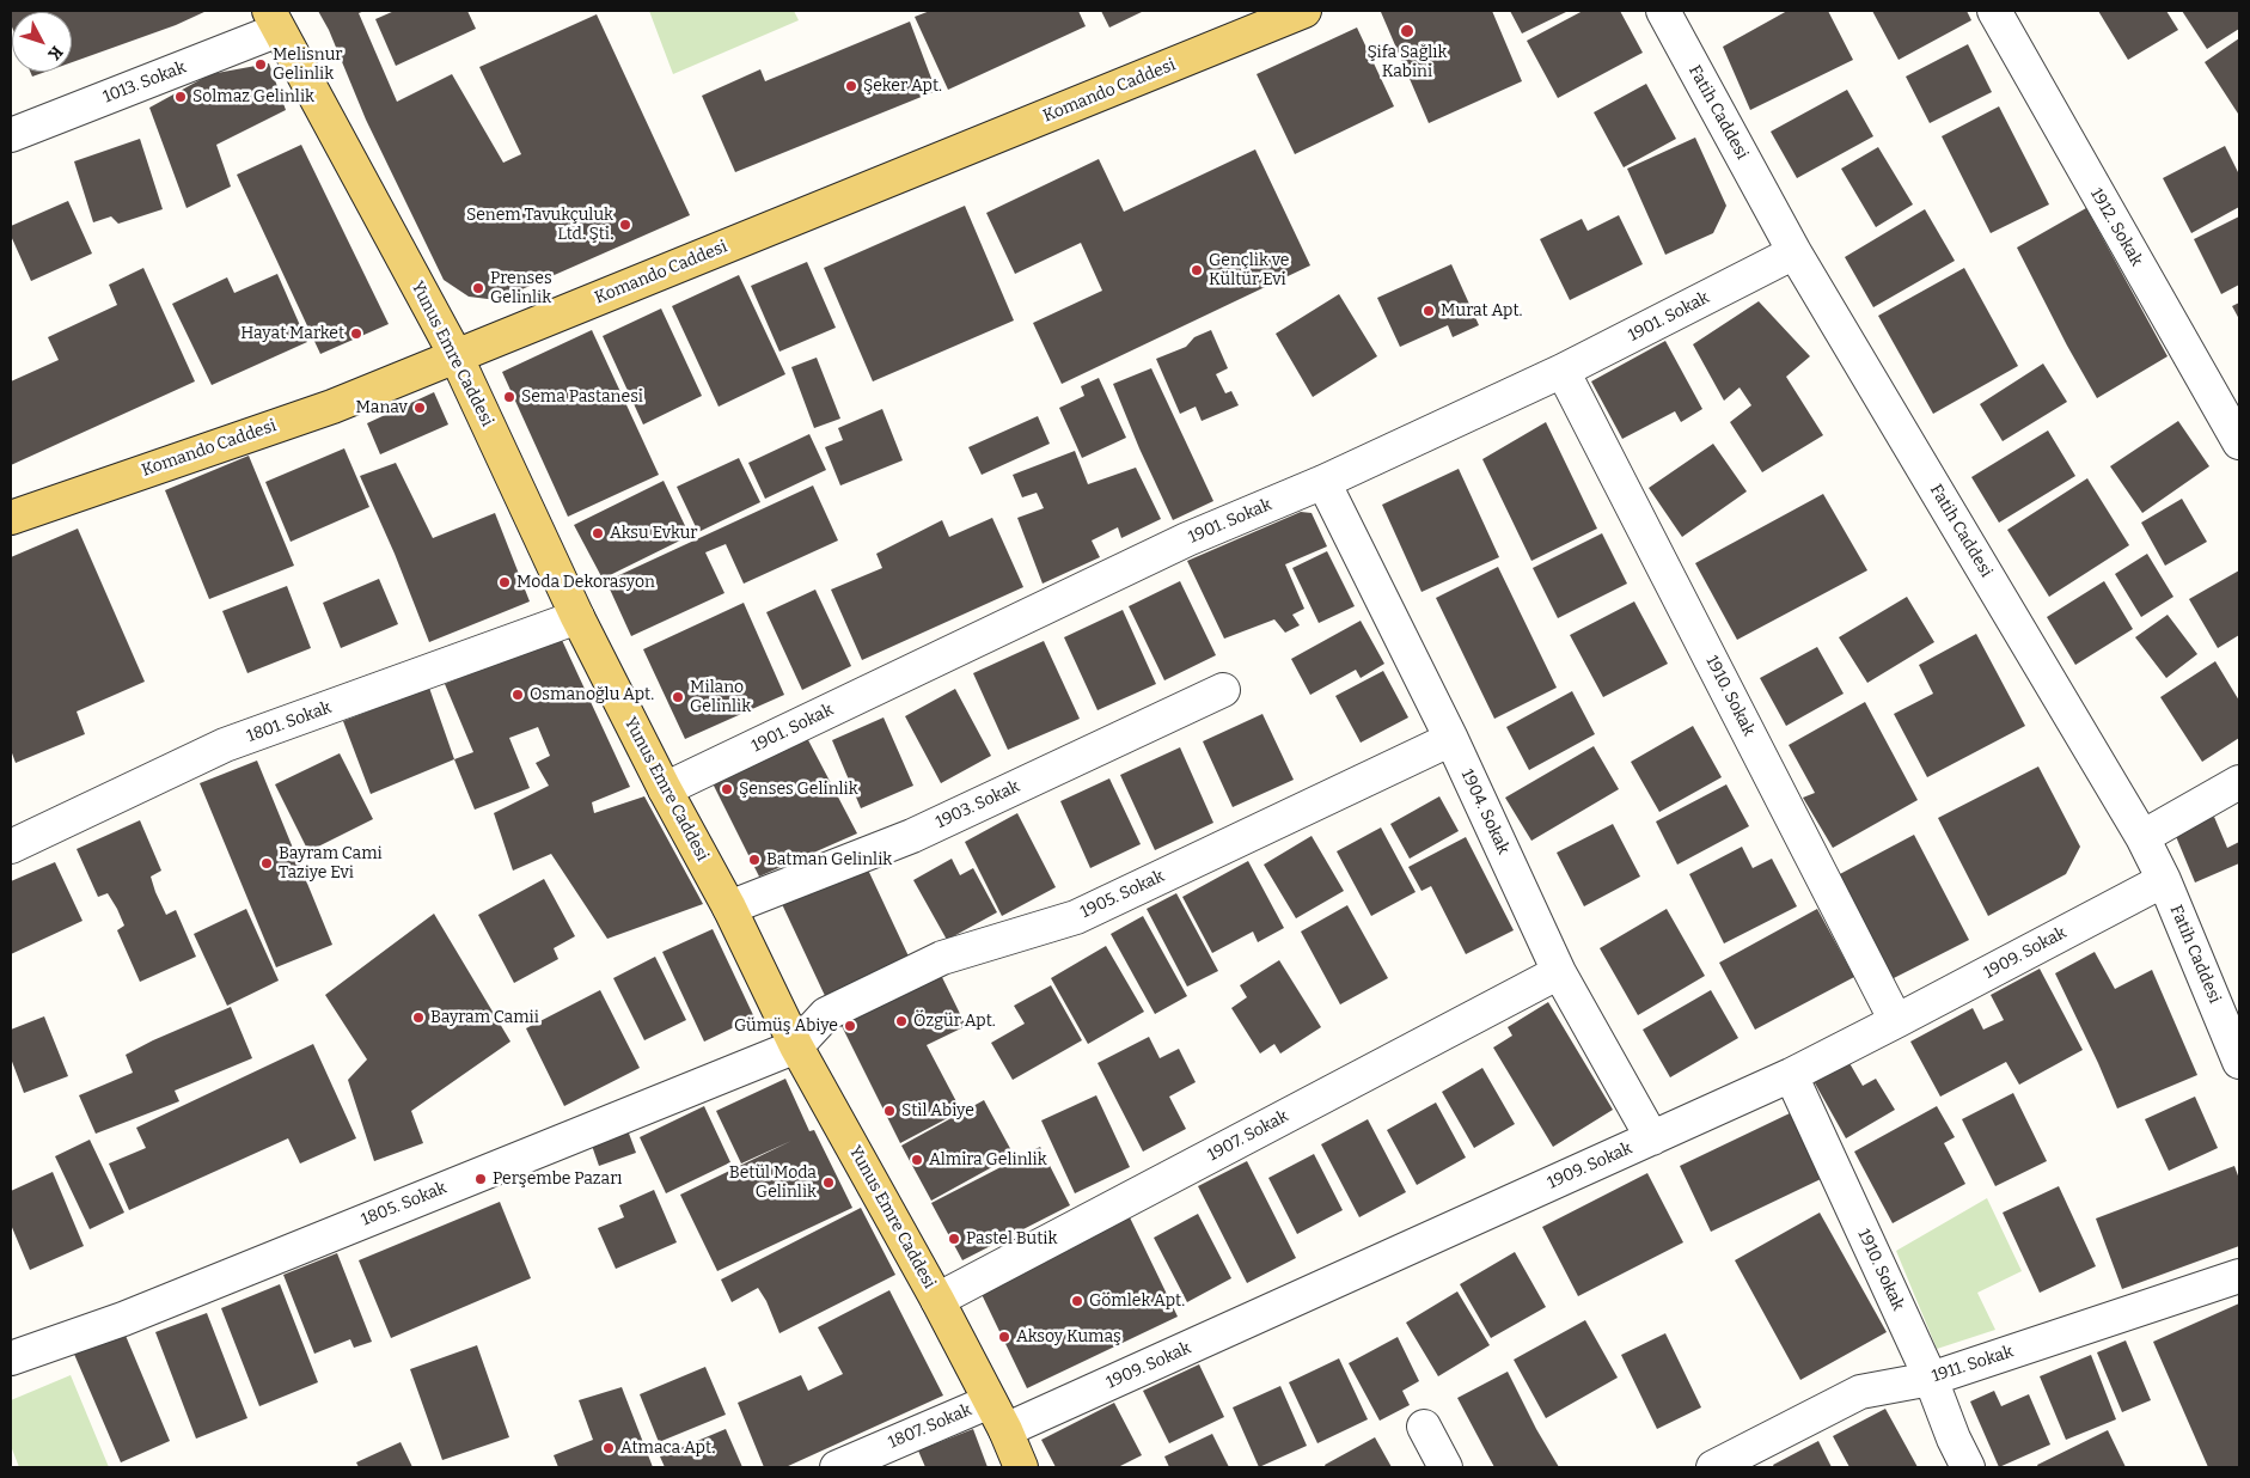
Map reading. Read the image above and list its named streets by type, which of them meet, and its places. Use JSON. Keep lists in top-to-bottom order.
{
  "streets": {
    "main road": ["Komando Caddesi", "Yunus Emre Caddesi"],
    "street": [
      "1013. Sokak",
      "Fatih Caddesi",
      "1912. Sokak",
      "1901. Sokak",
      "1910. Sokak",
      "1801. Sokak",
      "1903. Sokak",
      "1904. Sokak",
      "1905. Sokak",
      "1909. Sokak",
      "1907. Sokak",
      "1805. Sokak",
      "1911. Sokak",
      "1807. Sokak"
    ]
  },
  "crossings": [
    ["1013. Sokak", "Yunus Emre Caddesi"],
    ["Komando Caddesi", "Yunus Emre Caddesi"],
    ["Fatih Caddesi", "1901. Sokak"],
    ["Fatih Caddesi", "1909. Sokak"],
    ["1901. Sokak", "Yunus Emre Caddesi"],
    ["1901. Sokak", "1910. Sokak"],
    ["1901. Sokak", "1904. Sokak"],
    ["Yunus Emre Caddesi", "1801. Sokak"],
    ["Yunus Emre Caddesi", "1903. Sokak"],
    ["Yunus Emre Caddesi", "1905. Sokak"],
    ["Yunus Emre Caddesi", "1909. Sokak"],
    ["Yunus Emre Caddesi", "1907. Sokak"],
    ["Yunus Emre Caddesi", "1805. Sokak"],
    ["Yunus Emre Caddesi", "1807. Sokak"],
    ["1910. Sokak", "1909. Sokak"],
    ["1910. Sokak", "1911. Sokak"],
    ["1904. Sokak", "1905. Sokak"],
    ["1904. Sokak", "1909. Sokak"],
    ["1904. Sokak", "1907. Sokak"],
    ["1905. Sokak", "1805. Sokak"]
  ],
  "places": [
    "Şifa Sağlık Kabini",
    "Melisnur Gelinlik",
    "Şeker Apt.",
    "Solmaz Gelinlik",
    "Senem Tavukçuluk Ltd. Şti.",
    "Gençlik ve Kültür Evi",
    "Prenses Gelinlik",
    "Murat Apt.",
    "Hayat Market",
    "Sema Pastanesi",
    "Manav",
    "Aksu Evkur",
    "Moda Dekorasyon",
    "Osmanoğlu Apt.",
    "Milano Gelinlik",
    "Şenses Gelinlik",
    "Batman Gelinlik",
    "Bayram Cami Taziye Evi",
    "Bayram Camii",
    "Özgür Apt.",
    "Gümüş Abiye",
    "Stil Abiye",
    "Almira Gelinlik",
    "Perşembe Pazarı",
    "Betül Moda Gelinlik",
    "Pastel Butik",
    "Gömlek Apt.",
    "Aksoy Kumaş",
    "Atmaca Apt."
  ],
  "north": "bottom right"
}
